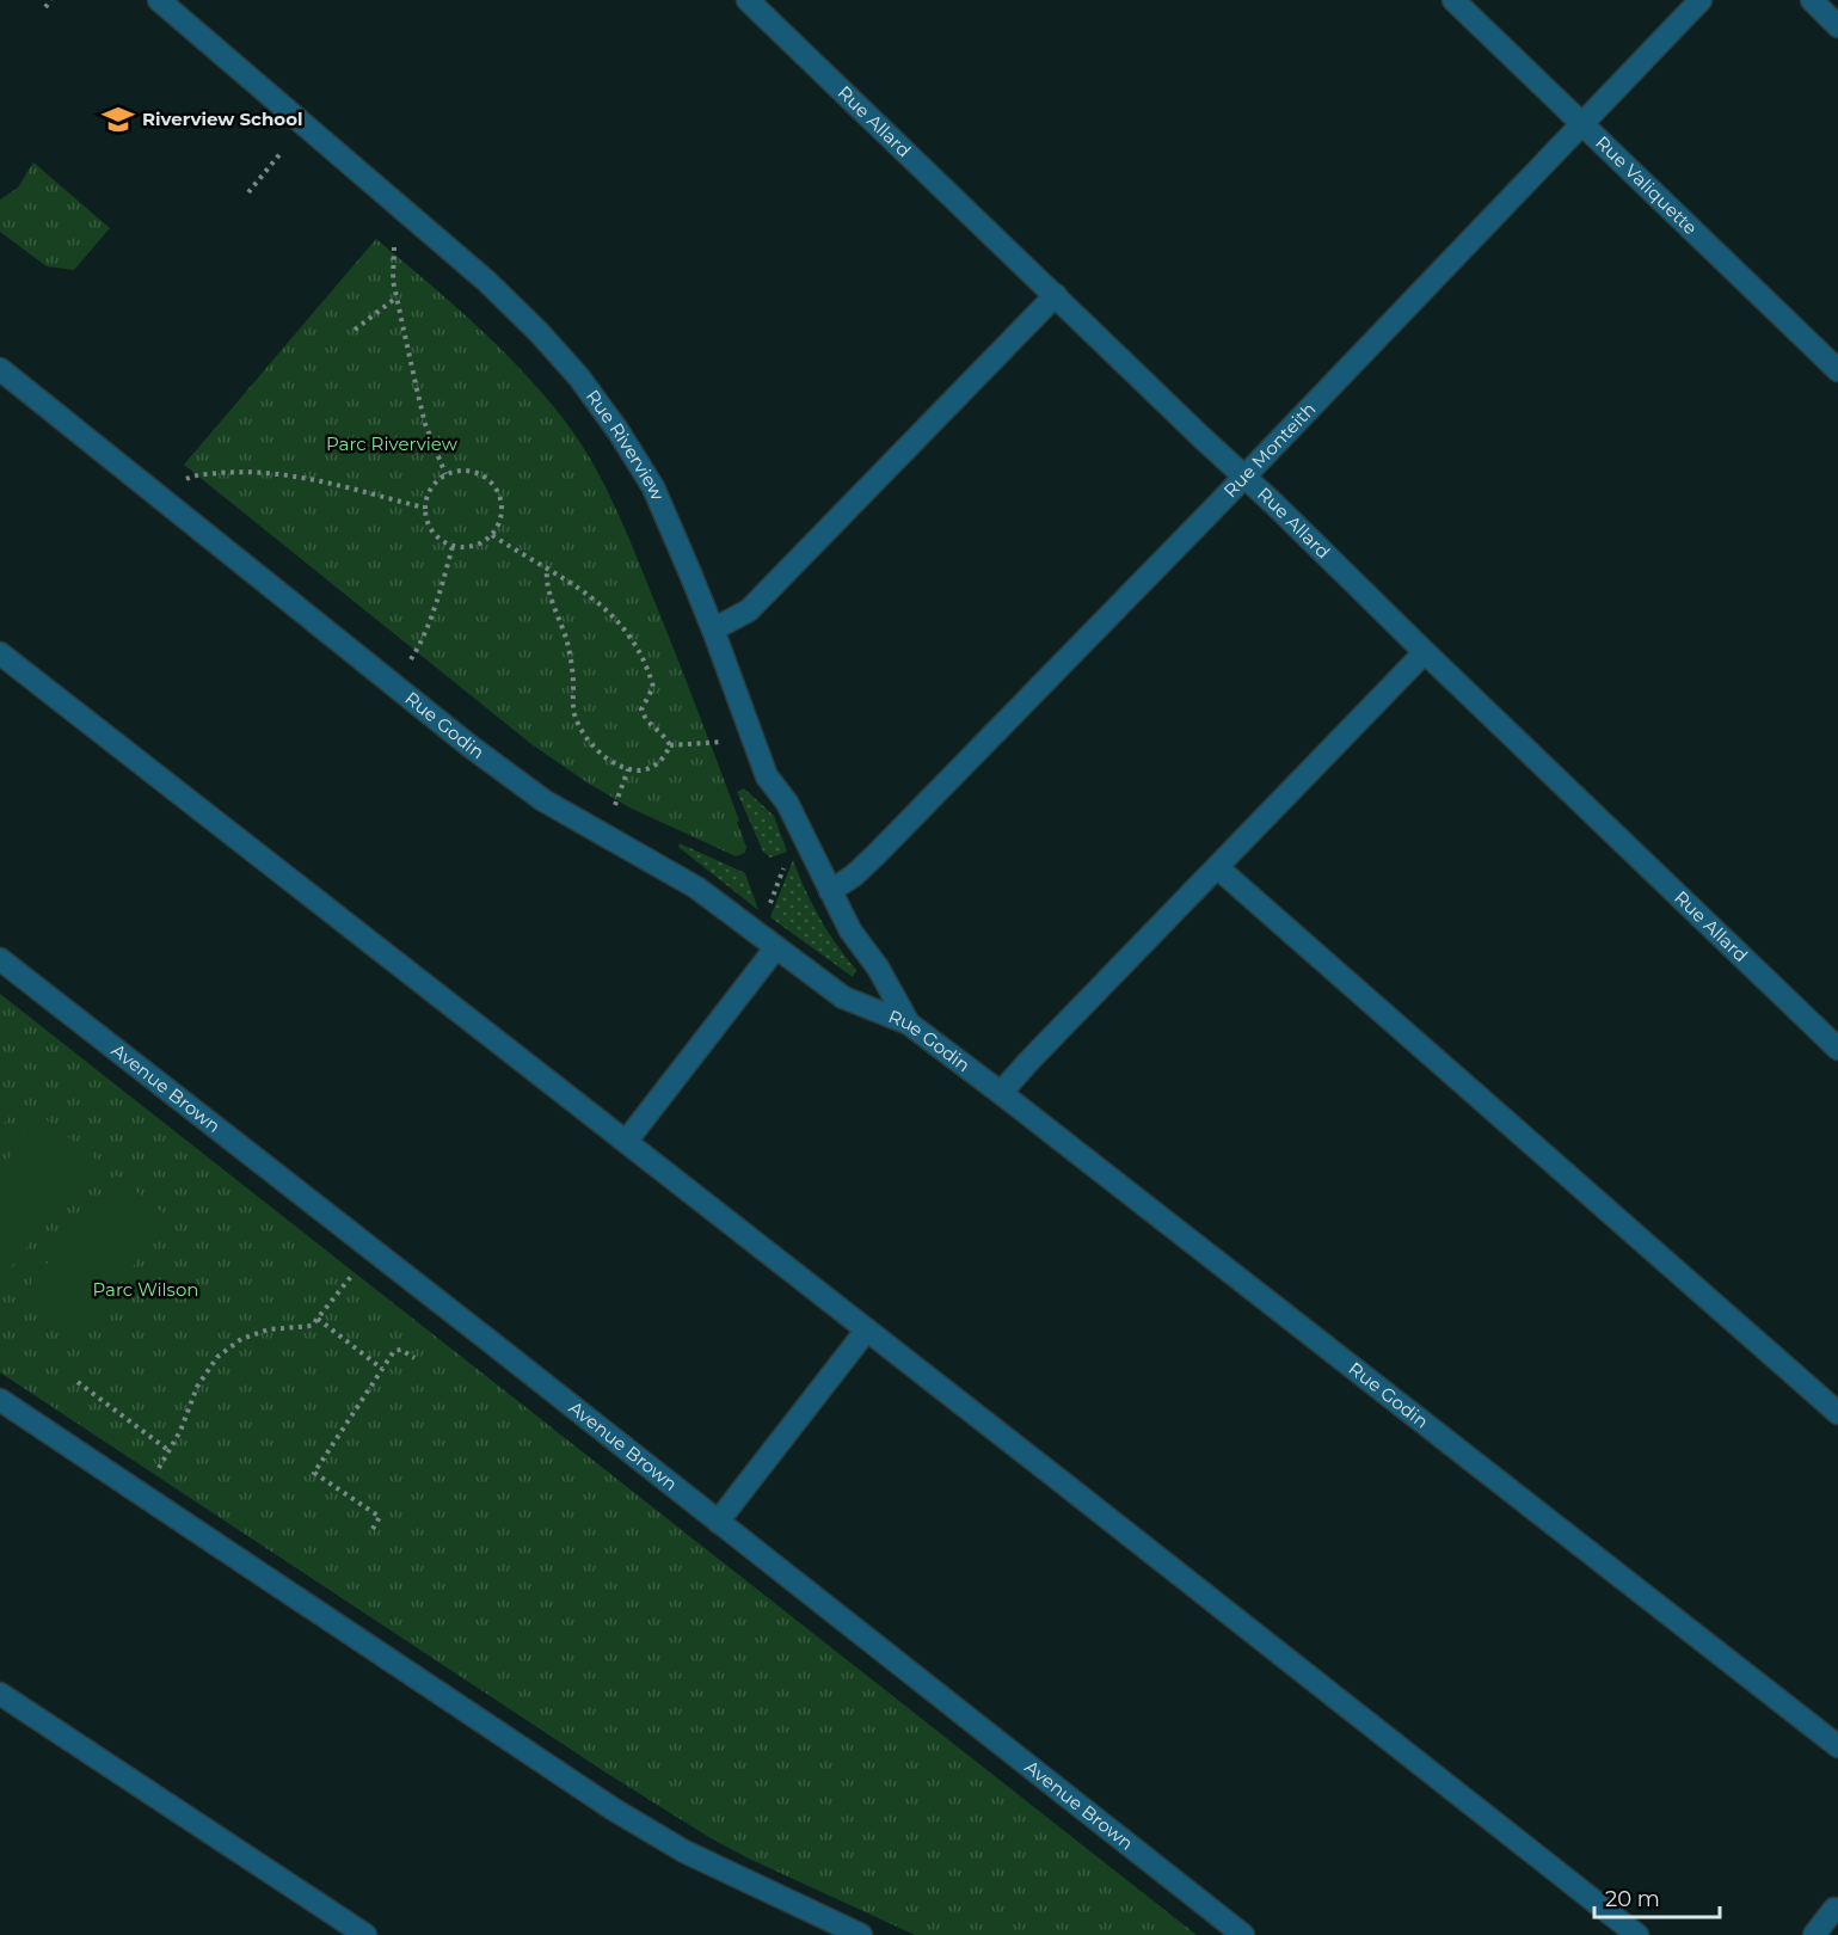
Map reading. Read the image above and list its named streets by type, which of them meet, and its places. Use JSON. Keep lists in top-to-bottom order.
{
  "streets": {
    "street": [
      "Rue Allard",
      "Rue Valiquette",
      "Rue Riverview",
      "Rue Monteith",
      "Rue Godin",
      "Avenue Brown"
    ]
  },
  "crossings": [
    ["Rue Allard", "Rue Monteith"],
    ["Rue Valiquette", "Rue Monteith"],
    ["Rue Riverview", "Rue Monteith"],
    ["Rue Riverview", "Rue Godin"]
  ],
  "parks": ["Parc Riverview", "Parc Wilson"],
  "places": {
    "school or university": ["Riverview School"]
  },
  "scale_bar": "20 m"
}
